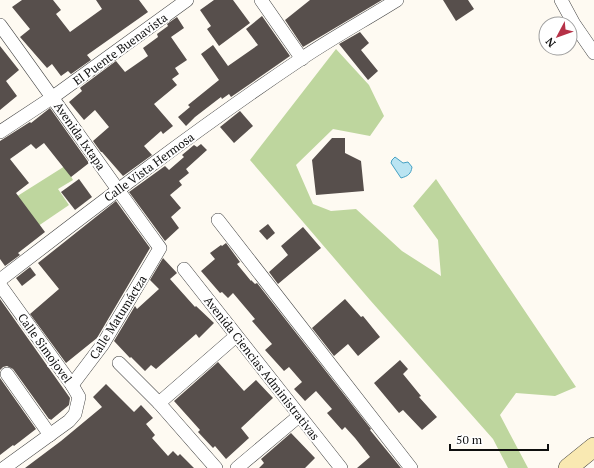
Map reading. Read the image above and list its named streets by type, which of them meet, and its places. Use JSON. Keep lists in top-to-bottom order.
{
  "streets": {
    "street": [
      "El Puente Buenavista",
      "Avenida Ixtapa",
      "Calle Vista Hermosa",
      "Calle Matumáctza",
      "Calle Simojovel",
      "Avenida Ciencias Administrativas"
    ]
  },
  "crossings": [
    ["El Puente Buenavista", "Avenida Ixtapa"],
    ["Avenida Ixtapa", "Calle Vista Hermosa"],
    ["Avenida Ixtapa", "Calle Matumáctza"],
    ["Calle Matumáctza", "Calle Simojovel"]
  ],
  "scale_bar": "50 m",
  "north": "bottom left"
}
